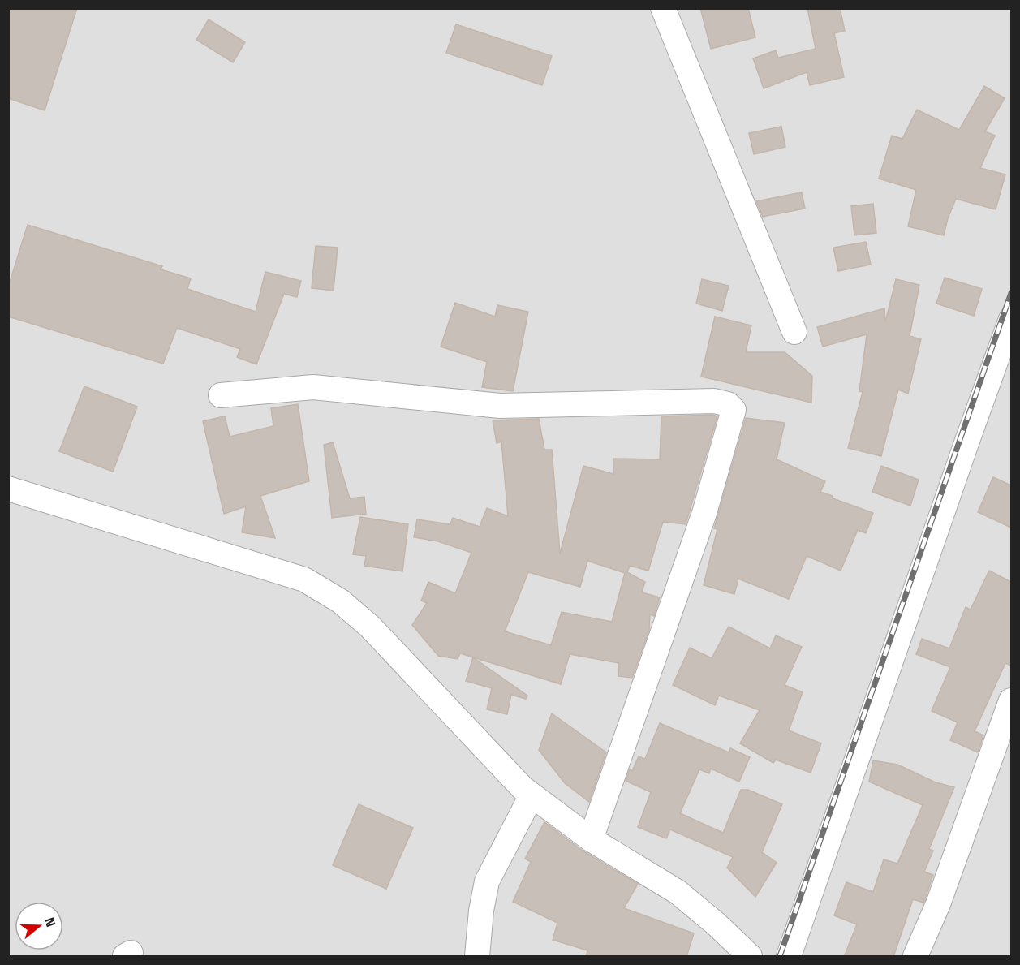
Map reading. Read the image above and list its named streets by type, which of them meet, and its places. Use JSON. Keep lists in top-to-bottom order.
{
  "north": "right"
}
